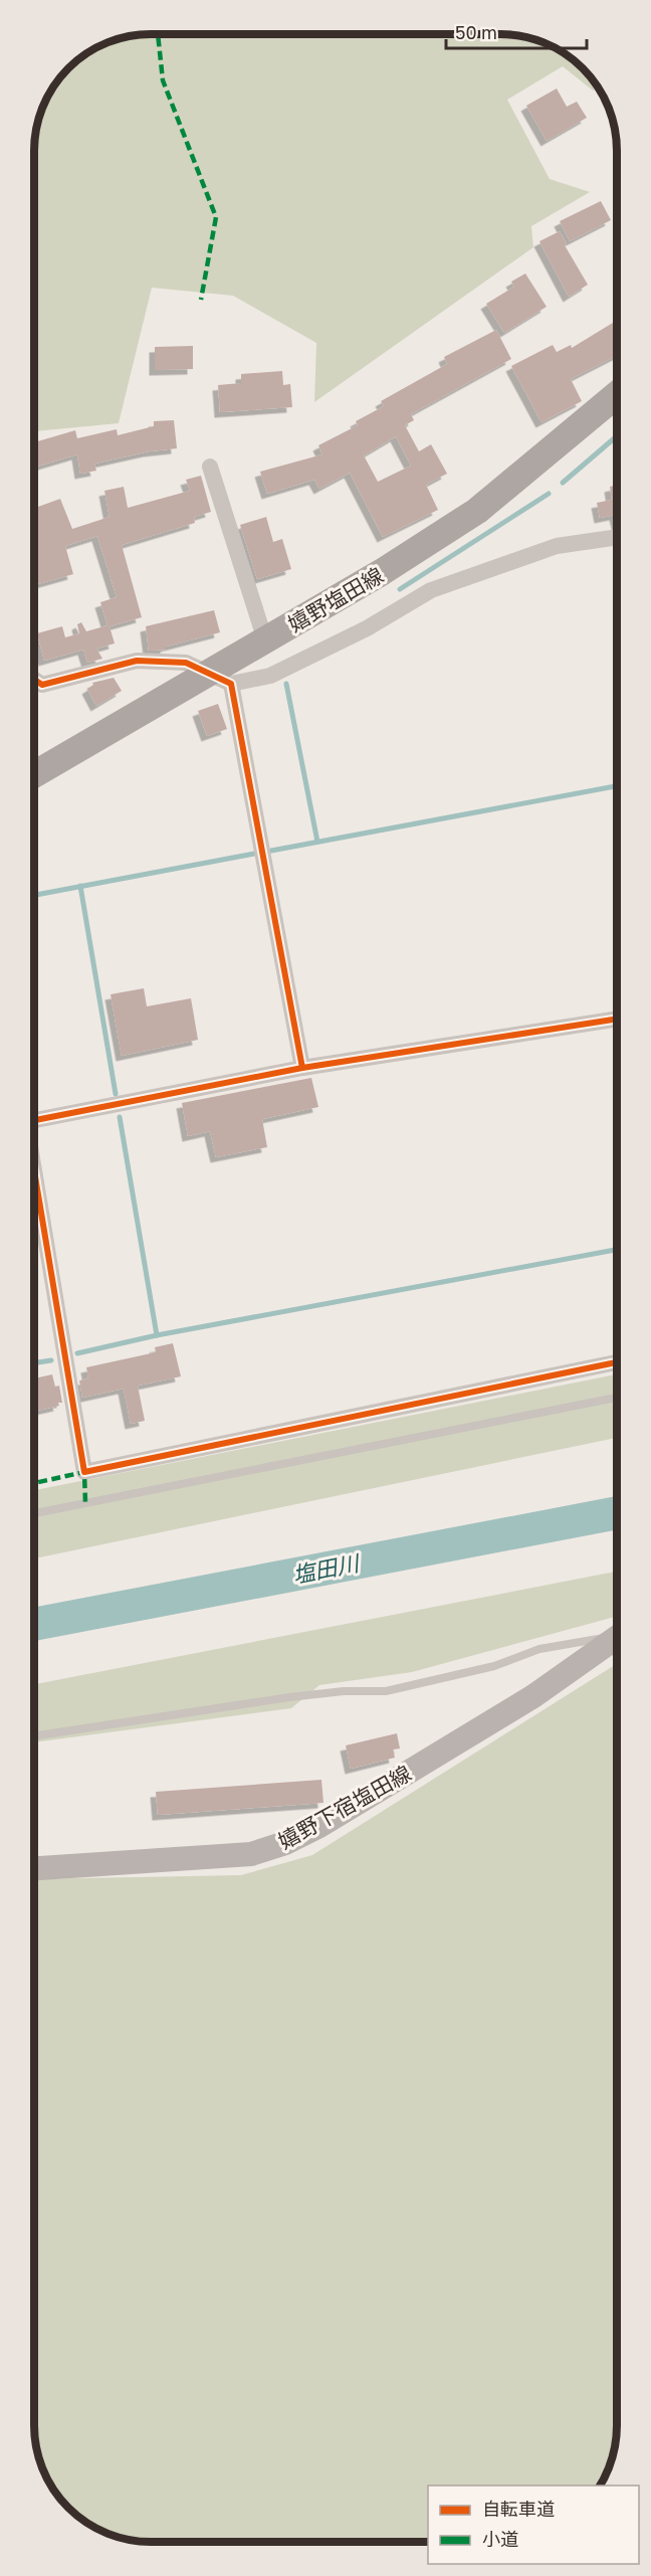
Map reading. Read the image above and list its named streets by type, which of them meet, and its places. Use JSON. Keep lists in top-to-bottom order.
{
  "streets": {
    "main road": ["嬉野塩田線", "嬉野下宿塩田線"]
  },
  "water": ["塩田川"],
  "legend": ["自転車道", "小道"],
  "scale_bar": "50 m"
}
